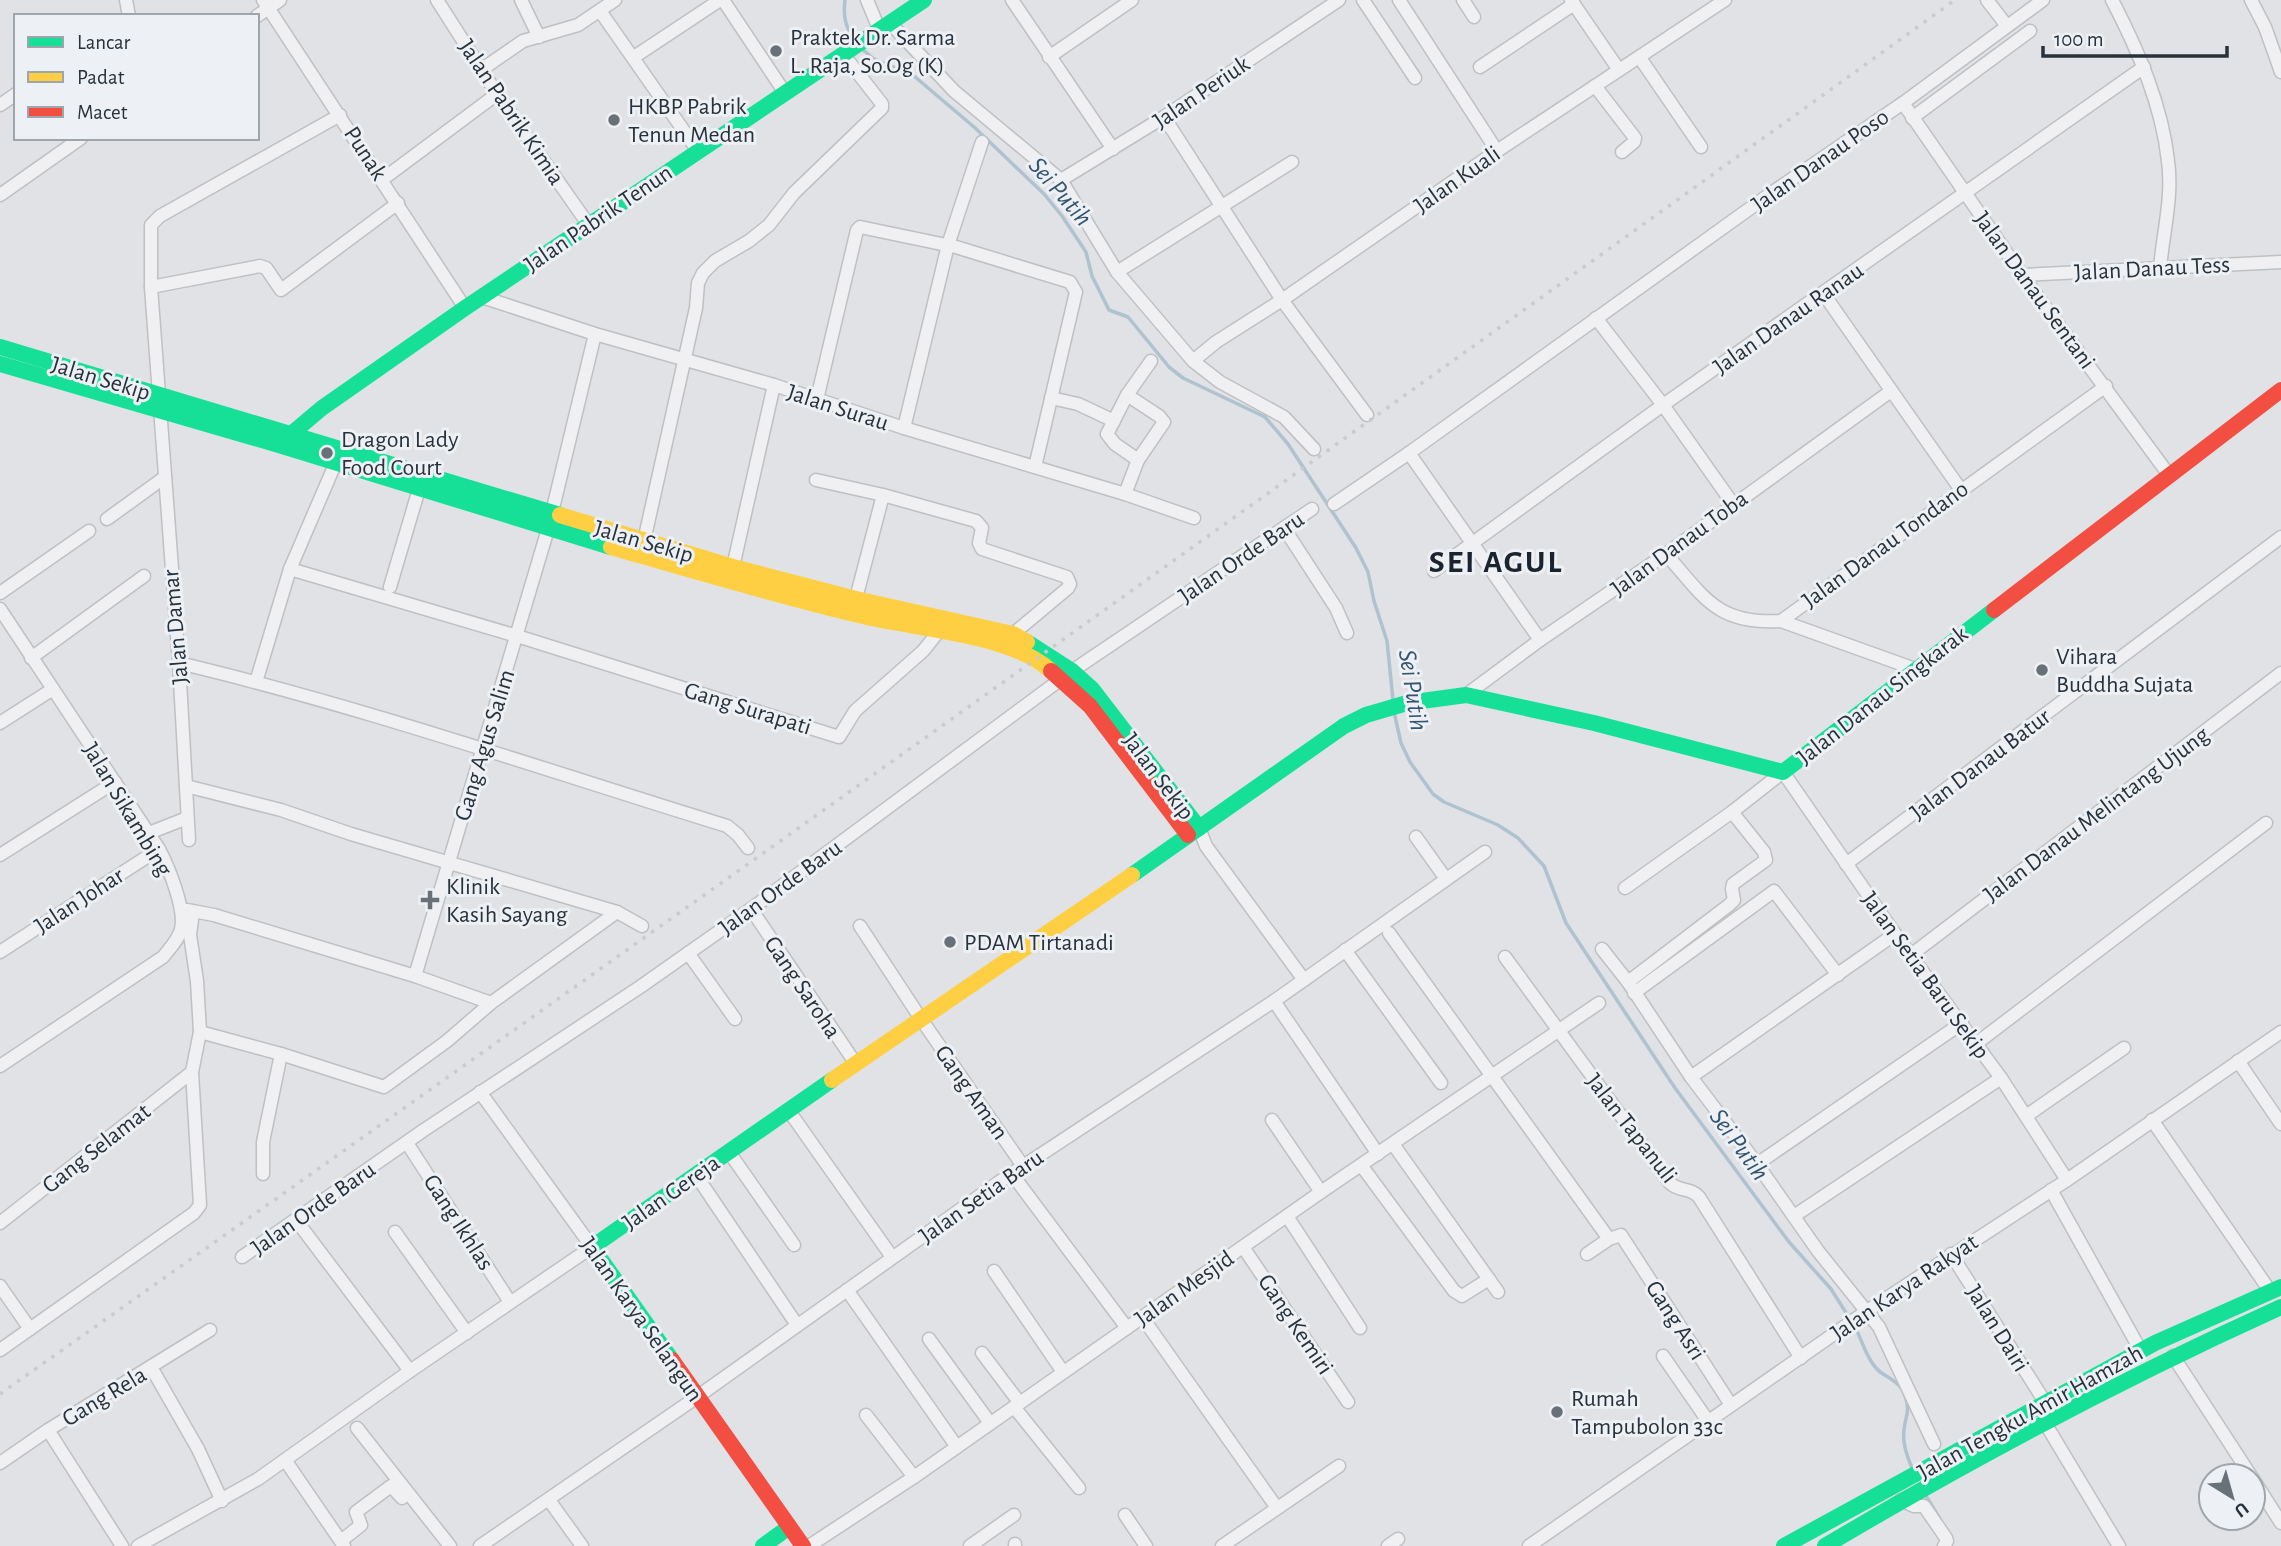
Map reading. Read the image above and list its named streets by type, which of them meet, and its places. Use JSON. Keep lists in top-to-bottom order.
{
  "streets": {
    "street": [
      "Jalan Periuk",
      "Jalan Pabrik Kimia",
      "Punak",
      "Jalan Danau Poso",
      "Jalan Kuali",
      "Jalan Pabrik Tenun",
      "Jalan Danau Tess",
      "Jalan Danau Sentani",
      "Jalan Danau Ranau",
      "Jalan Sekip",
      "Jalan Surau",
      "Jalan Danau Toba",
      "Jalan Danau Tondano",
      "Jalan Orde Baru",
      "Jalan Damar",
      "Jalan Danau Singkarak",
      "Gang Surapati",
      "Gang Agus Salim",
      "Jalan Danau Batur",
      "Jalan Sikambing",
      "Jalan Danau Melintang Ujung",
      "Jalan Johar",
      "Jalan Setia Baru Sekip",
      "Gang Saroha",
      "Gang Aman",
      "Jalan Tapanuli",
      "Gang Selamat",
      "Jalan Gereja",
      "Jalan Setia Baru",
      "Gang Ikhlas",
      "Jalan Karya Rakyat",
      "Jalan Mesjid",
      "Jalan Karya Selangun",
      "Gang Asri",
      "Gang Kemiri",
      "Jalan Dairi",
      "Gang Rela",
      "Jalan Tengku Amir Hamzah"
    ]
  },
  "crossings": [
    ["Jalan Pabrik Kimia", "Jalan Pabrik Tenun"],
    ["Punak", "Jalan Pabrik Tenun"],
    ["Punak", "Jalan Damar"],
    ["Jalan Danau Poso", "Jalan Danau Sentani"],
    ["Jalan Pabrik Tenun", "Jalan Sekip"],
    ["Jalan Pabrik Tenun", "Jalan Surau"],
    ["Jalan Danau Tess", "Jalan Danau Sentani"],
    ["Jalan Danau Sentani", "Jalan Danau Ranau"],
    ["Jalan Danau Sentani", "Jalan Danau Tondano"],
    ["Jalan Danau Sentani", "Jalan Danau Singkarak"],
    ["Jalan Sekip", "Jalan Orde Baru"],
    ["Jalan Sekip", "Jalan Damar"],
    ["Jalan Sekip", "Jalan Danau Singkarak"],
    ["Jalan Sekip", "Gang Surapati"],
    ["Jalan Sekip", "Gang Agus Salim"],
    ["Jalan Sekip", "Jalan Gereja"],
    ["Jalan Sekip", "Jalan Setia Baru"],
    ["Jalan Surau", "Gang Agus Salim"],
    ["Jalan Danau Toba", "Jalan Danau Tondano"],
    ["Jalan Danau Toba", "Jalan Danau Singkarak"],
    ["Jalan Orde Baru", "Gang Saroha"],
    ["Jalan Orde Baru", "Gang Ikhlas"],
    ["Jalan Orde Baru", "Jalan Karya Selangun"],
    ["Jalan Danau Singkarak", "Jalan Setia Baru Sekip"],
    ["Jalan Danau Singkarak", "Jalan Gereja"],
    ["Gang Surapati", "Gang Agus Salim"],
    ["Jalan Danau Batur", "Jalan Setia Baru Sekip"],
    ["Jalan Sikambing", "Jalan Johar"],
    ["Jalan Danau Melintang Ujung", "Jalan Setia Baru Sekip"],
    ["Jalan Setia Baru Sekip", "Jalan Karya Rakyat"],
    ["Gang Saroha", "Jalan Gereja"],
    ["Gang Aman", "Jalan Gereja"],
    ["Gang Aman", "Jalan Setia Baru"],
    ["Gang Aman", "Jalan Mesjid"],
    ["Jalan Tapanuli", "Jalan Karya Rakyat"],
    ["Jalan Tapanuli", "Jalan Mesjid"],
    ["Jalan Gereja", "Gang Ikhlas"],
    ["Jalan Gereja", "Jalan Karya Selangun"],
    ["Jalan Setia Baru", "Jalan Karya Selangun"],
    ["Jalan Karya Rakyat", "Gang Asri"],
    ["Jalan Karya Rakyat", "Jalan Dairi"],
    ["Jalan Mesjid", "Gang Asri"],
    ["Jalan Mesjid", "Gang Kemiri"],
    ["Jalan Dairi", "Jalan Tengku Amir Hamzah"]
  ],
  "districts": ["SEI AGUL"],
  "water": ["Sei Putih"],
  "places": {
    "other": [
      "Praktek Dr. Sarma L. Raja, So.Og (K)",
      "HKBP Pabrik Tenun Medan",
      "Dragon Lady Food Court",
      "Vihara Buddha Sujata",
      "PDAM Tirtanadi",
      "Rumah Tampubolon 33c"
    ],
    "health": ["Klinik Kasih Sayang"]
  },
  "legend": ["Lancar", "Padat", "Macet"],
  "scale_bar": "100 m",
  "north": "bottom right"
}
